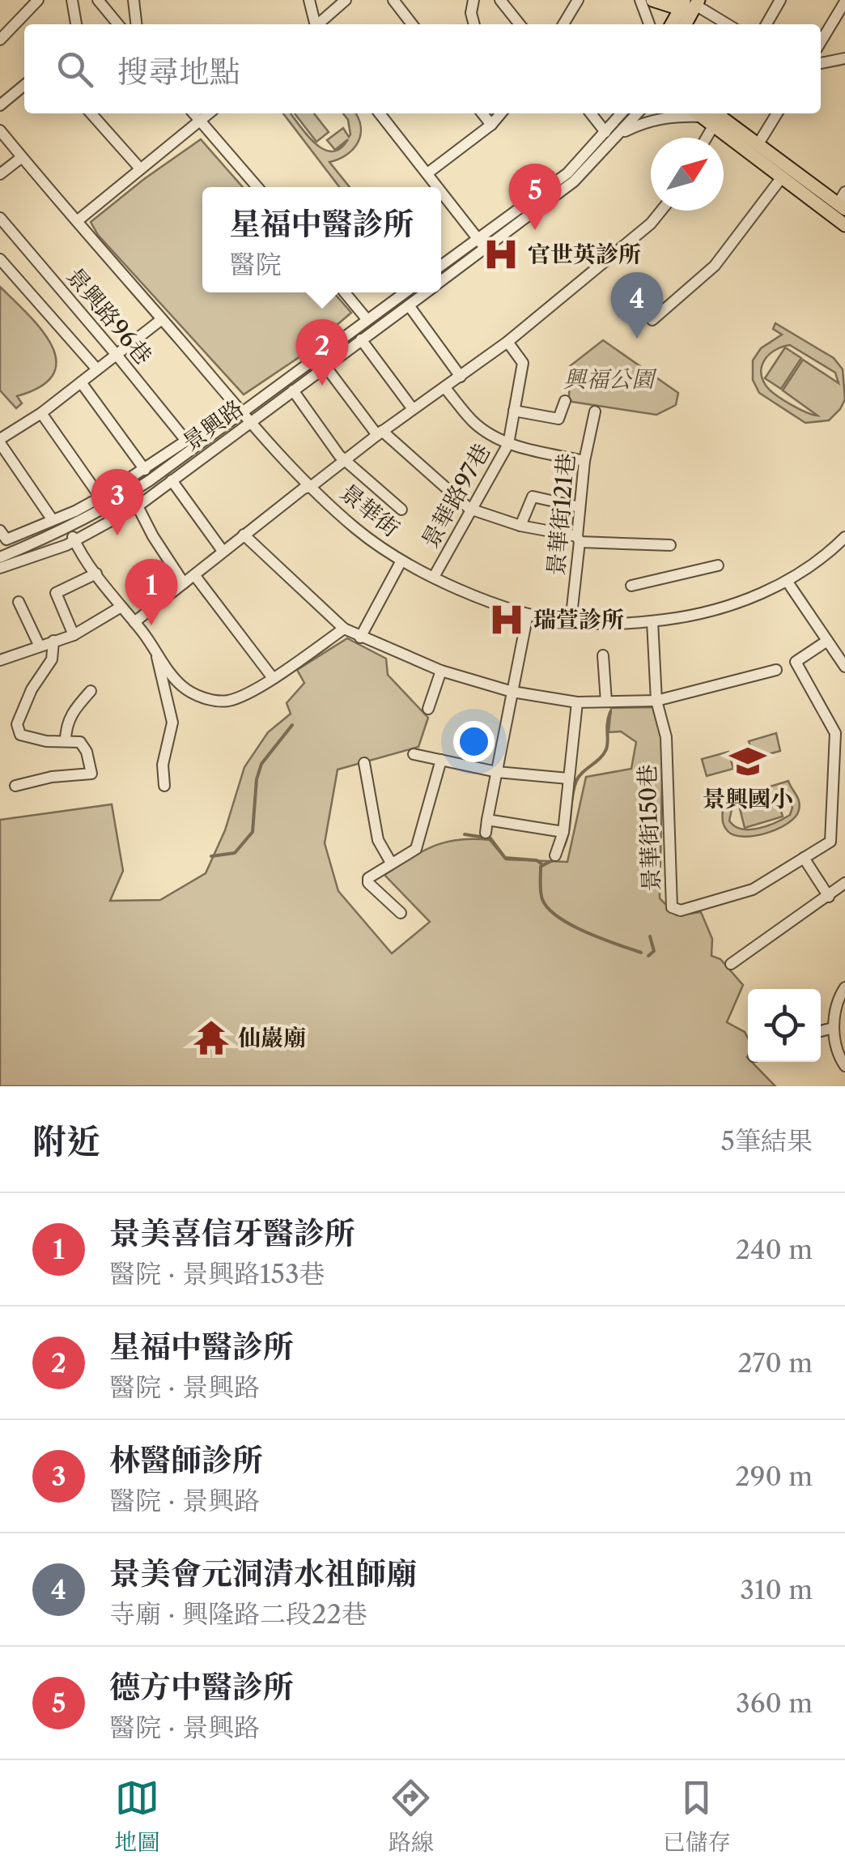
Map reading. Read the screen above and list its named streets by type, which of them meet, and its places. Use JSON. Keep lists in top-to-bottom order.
{
  "streets": {
    "street": [
      "景興路96巷",
      "景興路",
      "景華路97巷",
      "景華街",
      "景華街121巷",
      "景華街150巷"
    ]
  },
  "crossings": [
    ["景興路", "景華街"],
    ["景華路97巷", "景華街"],
    ["景華街", "景華街121巷"],
    ["景華街", "景華街150巷"]
  ],
  "parks": ["興福公園"],
  "places": {
    "hospital": ["官世英診所", "瑞萱診所"],
    "school or university": ["景興國小"],
    "temple": ["仙巖廟"]
  },
  "north": "top right",
  "page": {
    "search": "搜尋地點",
    "pins": [
      "5",
      "4",
      "2",
      "3",
      "1"
    ],
    "popup": ["星福中醫診所", "醫院"],
    "heading": ["附近", "5筆結果"],
    "list": [
      {
        "mark": "1",
        "name": "景美喜信牙醫診所",
        "note": "醫院 · 景興路153巷",
        "value": "240 m"
      },
      {
        "mark": "2",
        "name": "星福中醫診所",
        "note": "醫院 · 景興路",
        "value": "270 m"
      },
      {
        "mark": "3",
        "name": "林醫師診所",
        "note": "醫院 · 景興路",
        "value": "290 m"
      },
      {
        "mark": "4",
        "name": "景美會元洞清水祖師廟",
        "note": "寺廟 · 興隆路二段22巷",
        "value": "310 m"
      },
      {
        "mark": "5",
        "name": "德方中醫診所",
        "note": "醫院 · 景興路",
        "value": "360 m"
      }
    ],
    "nav": ["地圖", "路線", "已儲存"]
  }
}
